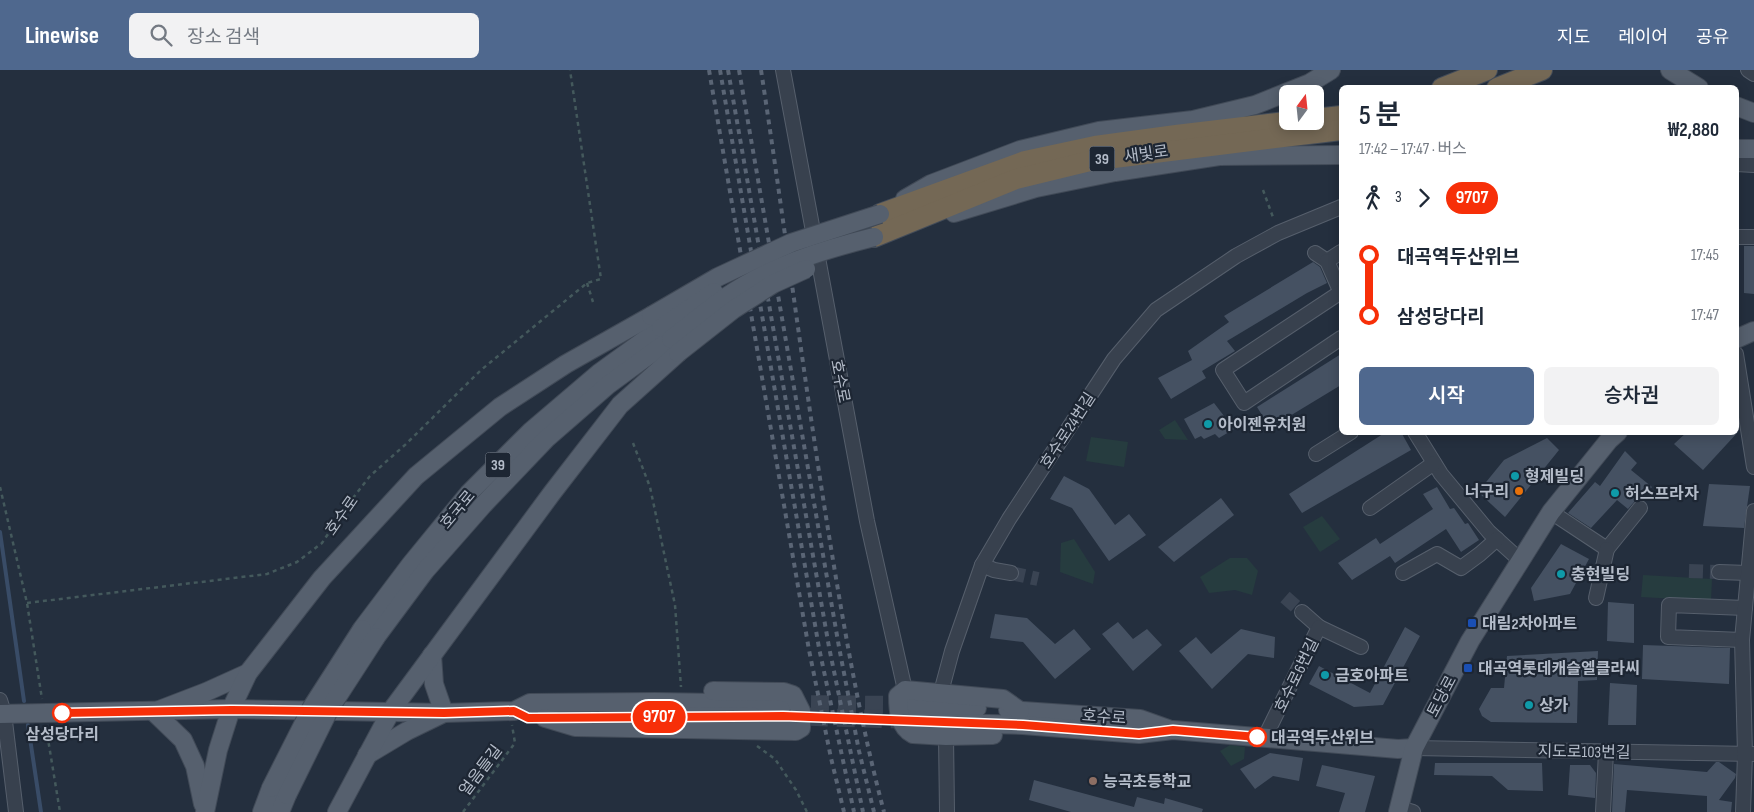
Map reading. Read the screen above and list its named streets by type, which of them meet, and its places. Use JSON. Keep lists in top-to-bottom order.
{
  "streets": {
    "highway": ["새빛로", "39"],
    "main road": ["호수로", "호국로", "토당로"],
    "street": ["호수로24번길", "호수로6번길", "지도로103번길"],
    "path": ["얼음들길"]
  },
  "crossings": [
    ["새빛로", "39"],
    ["39", "호국로"],
    ["호수로", "호수로6번길"],
    ["호수로", "토당로"],
    ["호수로", "지도로103번길"],
    ["토당로", "지도로103번길"]
  ],
  "places": {
    "other": [
      "아이젠유치원",
      "형제빌딩",
      "너구리",
      "허스프라자",
      "충현빌딩",
      "금호아파트",
      "상가",
      "삼성당다리",
      "대곡역두산위브",
      "능곡초등학교"
    ],
    "transit": ["대림2차아파트", "대곡역롯데캐슬엘클라씨"]
  },
  "lines": ["bus line 9707"],
  "north": "top",
  "page": {
    "header": "Linewise",
    "search": "장소 검색",
    "nav": ["지도", "레이어", "공유"],
    "on_map": "9707",
    "heading": ["5 분", "17:42 – 17:47 · 버스", "₩2,880"],
    "legs": ["3", "9707"],
    "list": [
      {
        "name": "대곡역두산위브",
        "value": "17:45"
      },
      {
        "name": "삼성당다리",
        "value": "17:47"
      }
    ],
    "buttons": ["시작", "승차권"]
  }
}
